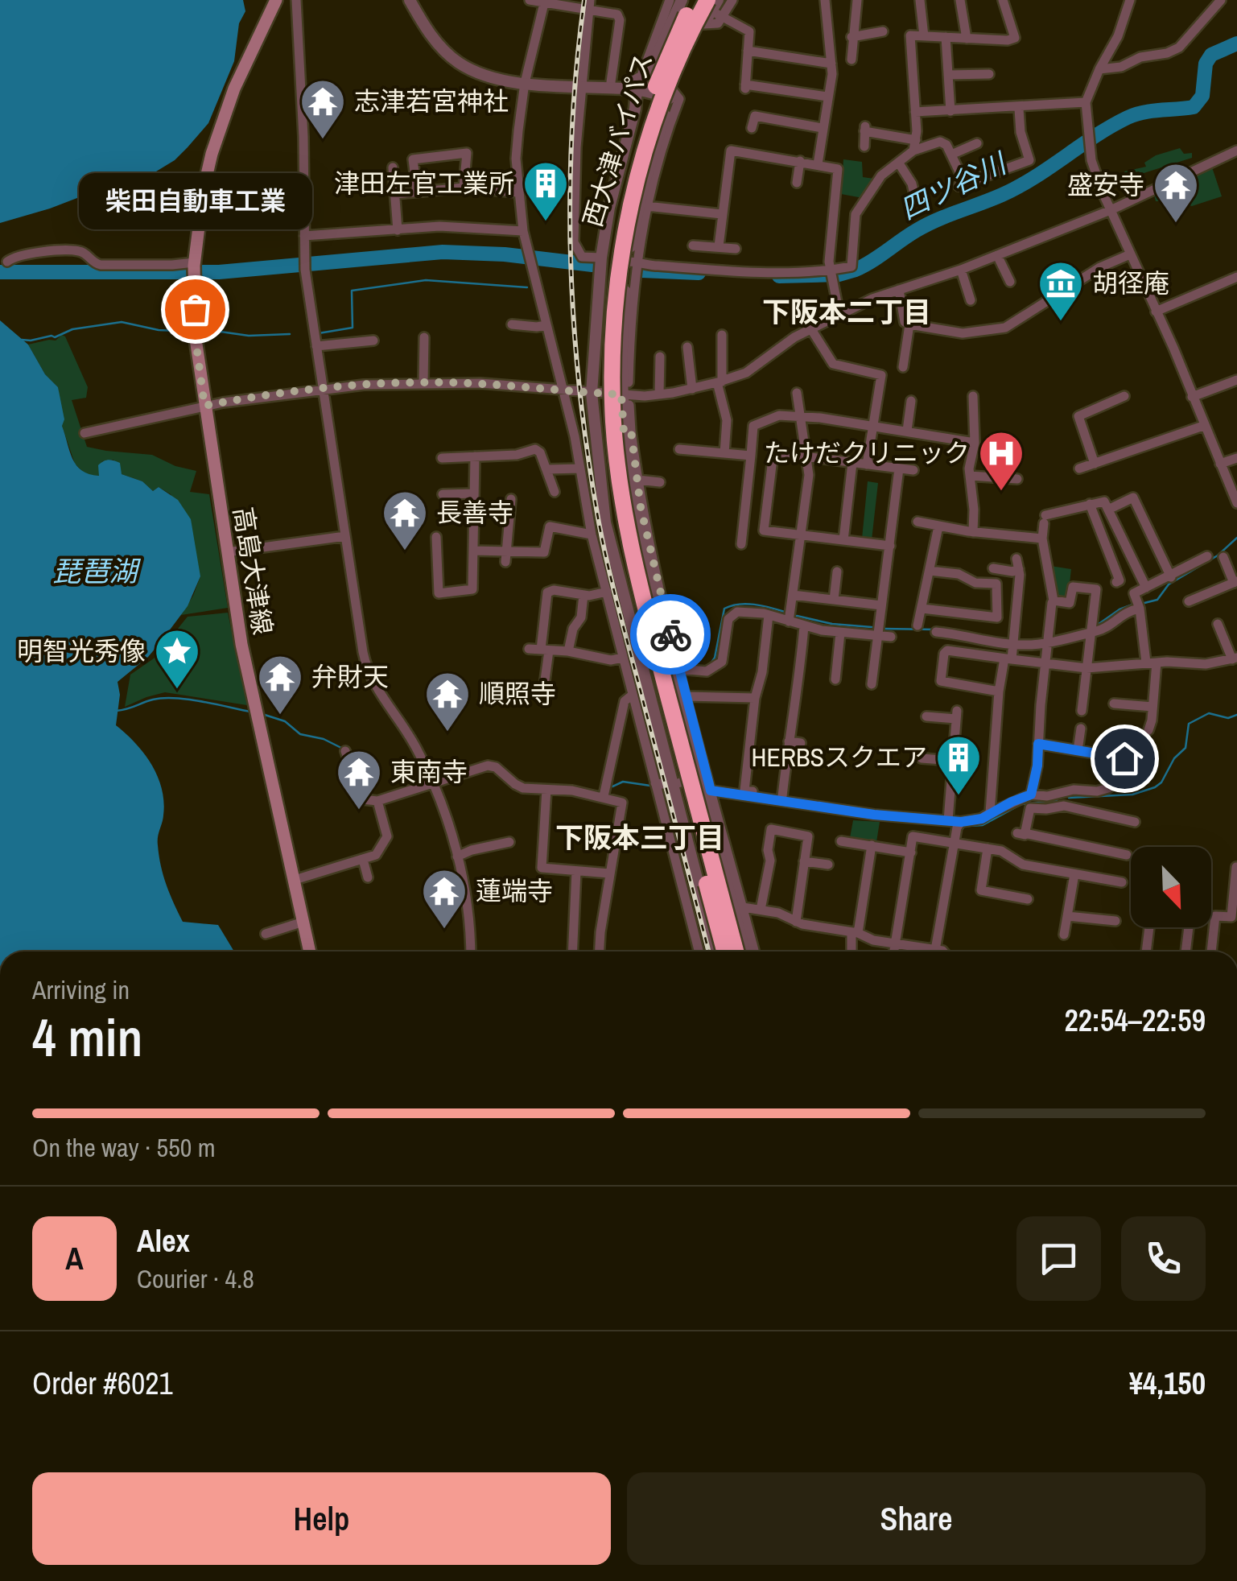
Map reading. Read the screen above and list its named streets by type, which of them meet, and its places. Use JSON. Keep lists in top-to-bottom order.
{
  "streets": {
    "highway": ["西大津バイパス"],
    "main road": ["高島大津線"]
  },
  "districts": ["下阪本二丁目", "下阪本三丁目"],
  "water": ["四ツ谷川", "琵琶湖"],
  "places": {
    "temple": [
      "志津若宮神社",
      "盛安寺",
      "長善寺",
      "弁財天",
      "順照寺",
      "東南寺",
      "蓮端寺"
    ],
    "building": ["津田左官工業所", "HERBSスクエア"],
    "other": ["柴田自動車工業"],
    "museum": ["胡径庵"],
    "hospital": ["たけだクリニック"],
    "place": ["明智光秀像"]
  },
  "north": "bottom right",
  "page": {
    "bubble": "柴田自動車工業",
    "heading": ["4 min", "Arriving in", "22:54–22:59"],
    "panel": [
      "Alex",
      "Courier · 4.8",
      "Order #6021",
      "¥4,150"
    ],
    "bar": "On the way · 550 m",
    "round": "A",
    "buttons": ["Help", "Share"]
  }
}
